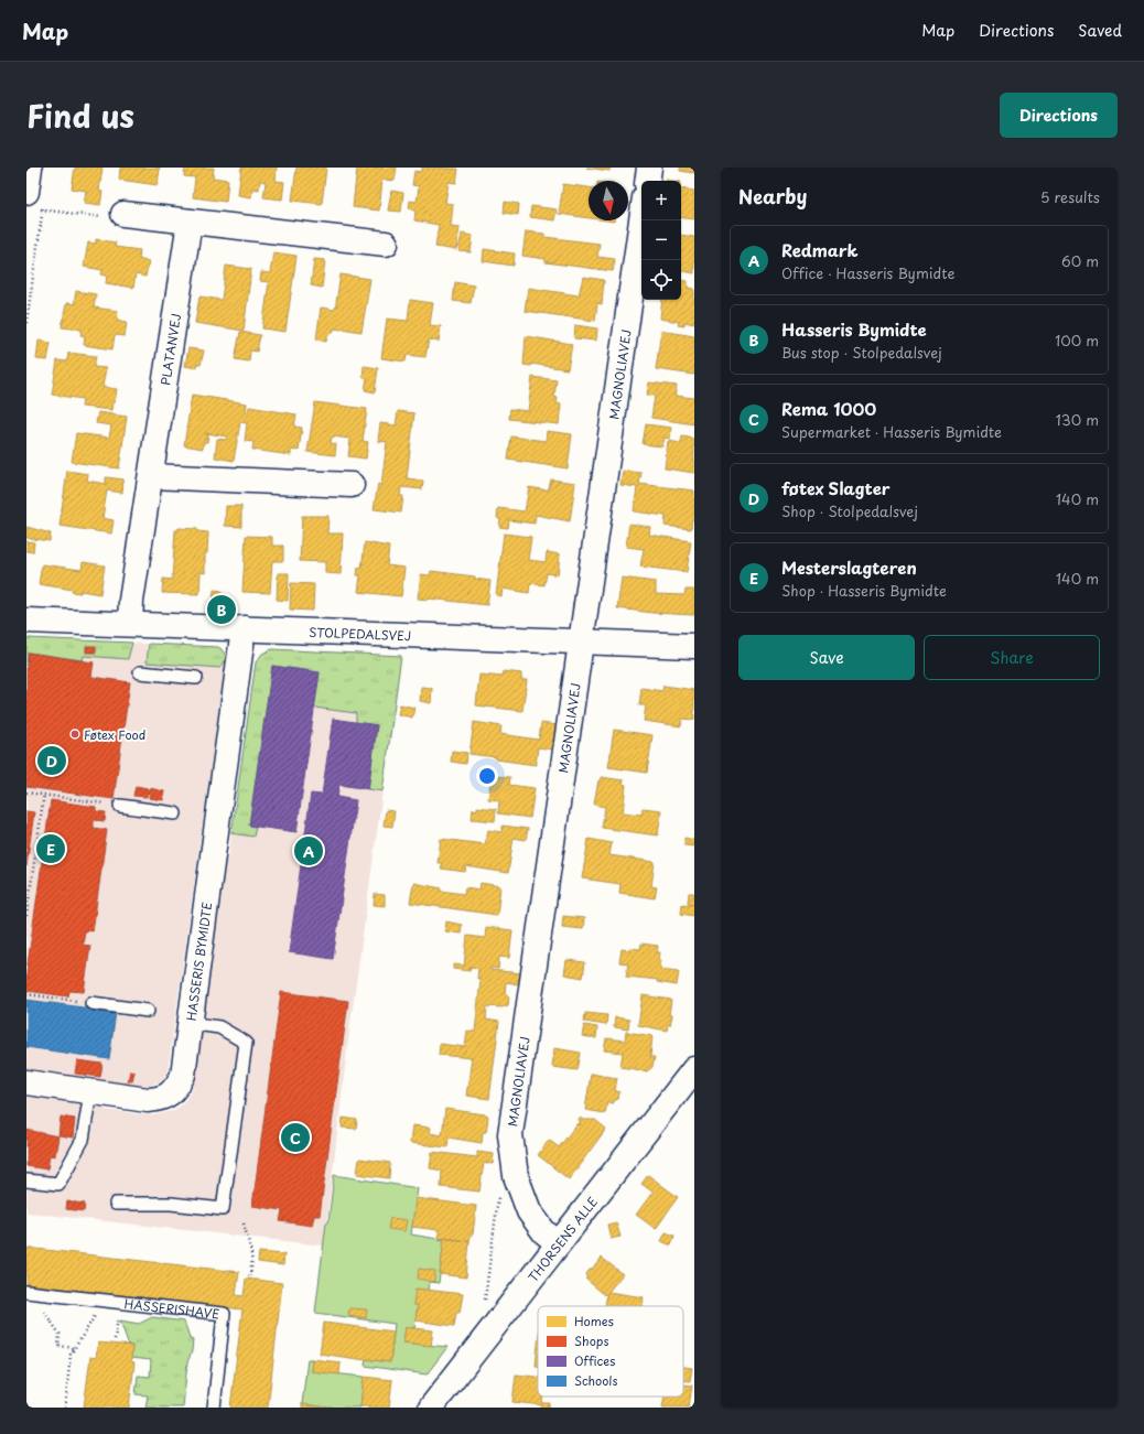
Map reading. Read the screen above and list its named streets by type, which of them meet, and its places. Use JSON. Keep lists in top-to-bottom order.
{
  "streets": {
    "street": [
      "PLATANVEJ",
      "MAGNOLIAVEJ",
      "STOLPEDALSVEJ",
      "HASSERIS BYMIDTE",
      "THORSENS ALLE"
    ],
    "lane": ["HASSERISHAVE"]
  },
  "crossings": [
    ["PLATANVEJ", "STOLPEDALSVEJ"],
    ["MAGNOLIAVEJ", "STOLPEDALSVEJ"],
    ["MAGNOLIAVEJ", "THORSENS ALLE"],
    ["STOLPEDALSVEJ", "HASSERIS BYMIDTE"]
  ],
  "places": ["Føtex Food"],
  "legend": [
    "Homes",
    "Shops",
    "Offices",
    "Schools"
  ],
  "north": "bottom",
  "page": {
    "header": "Map",
    "nav": ["Map", "Directions", "Saved"],
    "title": "Find us",
    "buttons": [
      "Directions",
      ["Save", "Share"]
    ],
    "heading": ["Nearby", "5 results"],
    "map_buttons": ["+", "−"],
    "list": [
      {
        "mark": "A",
        "name": "Redmark",
        "note": "Office · Hasseris Bymidte",
        "value": "60 m"
      },
      {
        "mark": "B",
        "name": "Hasseris Bymidte",
        "note": "Bus stop · Stolpedalsvej",
        "value": "100 m"
      },
      {
        "mark": "C",
        "name": "Rema 1000",
        "note": "Supermarket · Hasseris Bymidte",
        "value": "130 m"
      },
      {
        "mark": "D",
        "name": "føtex Slagter",
        "note": "Shop · Stolpedalsvej",
        "value": "140 m"
      },
      {
        "mark": "E",
        "name": "Mesterslagteren",
        "note": "Shop · Hasseris Bymidte",
        "value": "140 m"
      }
    ],
    "pins": [
      "B",
      "D",
      "E",
      "A",
      "C"
    ]
  }
}
